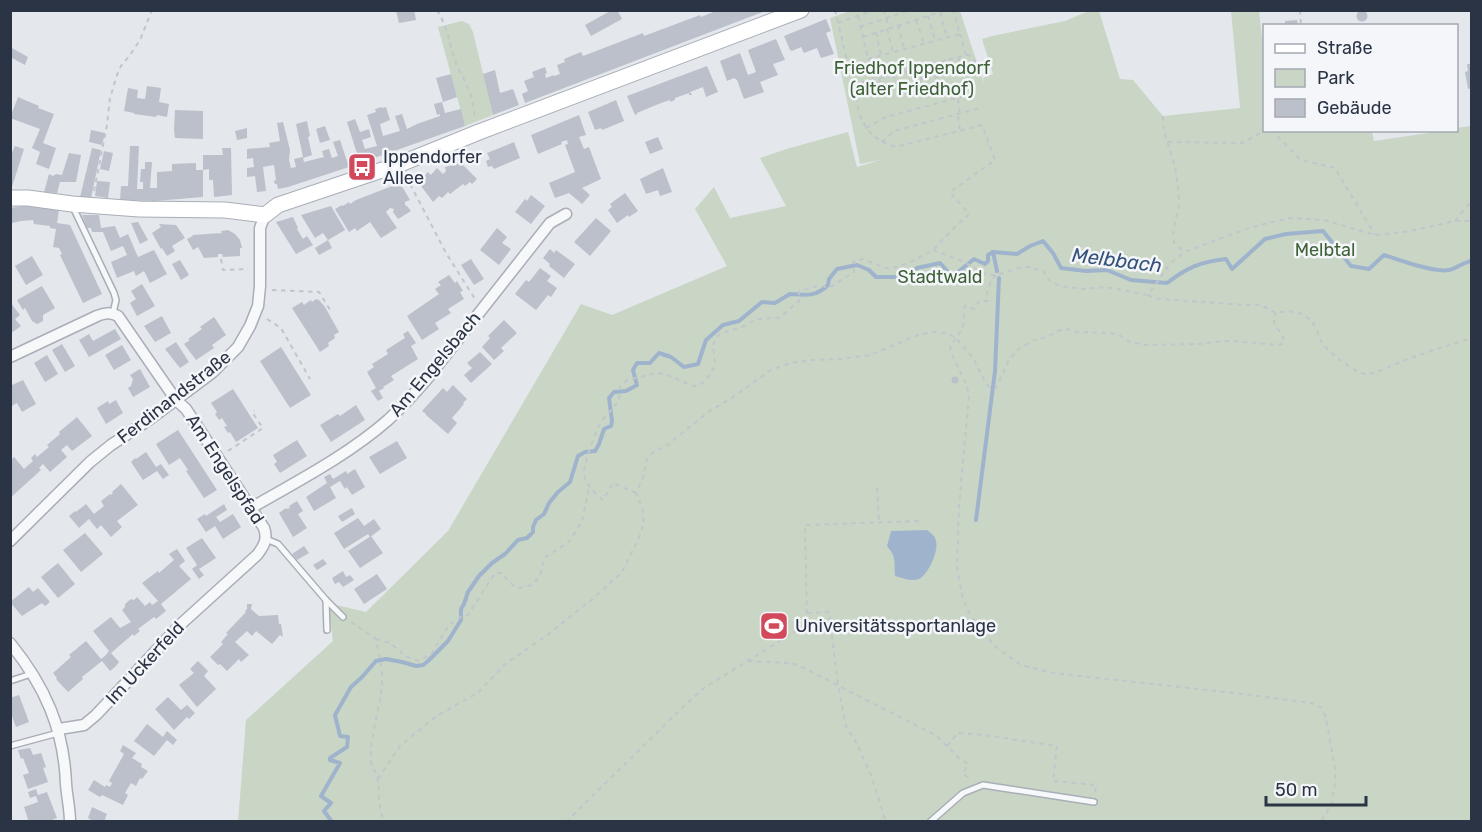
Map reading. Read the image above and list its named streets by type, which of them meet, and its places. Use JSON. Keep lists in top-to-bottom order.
{
  "streets": {
    "street": [
      "Am Engelsbach",
      "Ferdinandstraße",
      "Am Engelspfad",
      "Im Uckerfeld"
    ]
  },
  "crossings": [
    ["Am Engelsbach", "Am Engelspfad"],
    ["Ferdinandstraße", "Am Engelspfad"],
    ["Am Engelspfad", "Im Uckerfeld"]
  ],
  "water": ["Melbbach"],
  "parks": ["Friedhof Ippendorf (alter Friedhof)", "Melbtal", "Stadtwald"],
  "places": {
    "bus stop": ["Ippendorfer Allee"],
    "sports": ["Universitätssportanlage"]
  },
  "legend": ["Straße", "Park", "Gebäude"],
  "scale_bar": "50 m"
}
